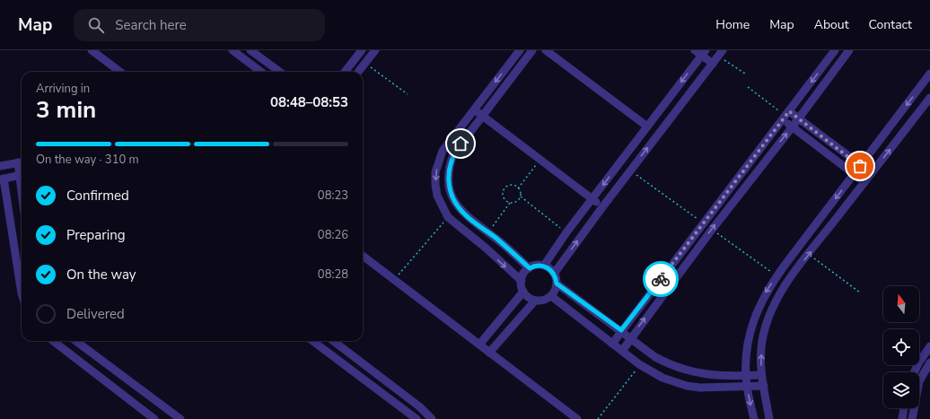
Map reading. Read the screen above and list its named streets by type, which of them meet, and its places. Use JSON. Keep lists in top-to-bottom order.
{
  "north": "top",
  "page": {
    "header": "Map",
    "search": "Search here",
    "nav": [
      "Home",
      "Map",
      "About",
      "Contact"
    ],
    "heading": ["3 min", "Arriving in", "08:48–08:53"],
    "bar": "On the way · 310 m",
    "list": [
      ["Confirmed", "08:23"],
      ["Preparing", "08:26"],
      ["On the way", "08:28"],
      "Delivered"
    ]
  }
}
